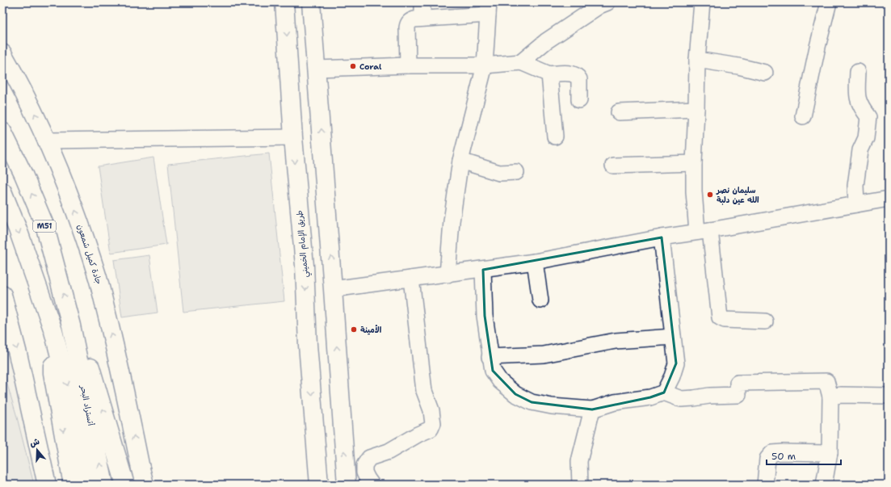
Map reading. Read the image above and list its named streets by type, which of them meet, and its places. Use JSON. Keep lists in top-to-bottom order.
{
  "streets": {
    "main road": [
      "M51",
      "طريق الإمام الخميني",
      "جادة كميل شمعون",
      "أتستراد البحر"
    ]
  },
  "crossings": [
    ["M51", "أتستراد البحر"]
  ],
  "places": ["Coral", "سليمان نصر الله عين دلبة", "الأمينة"],
  "scale_bar": "50 m",
  "north": "top"
}
